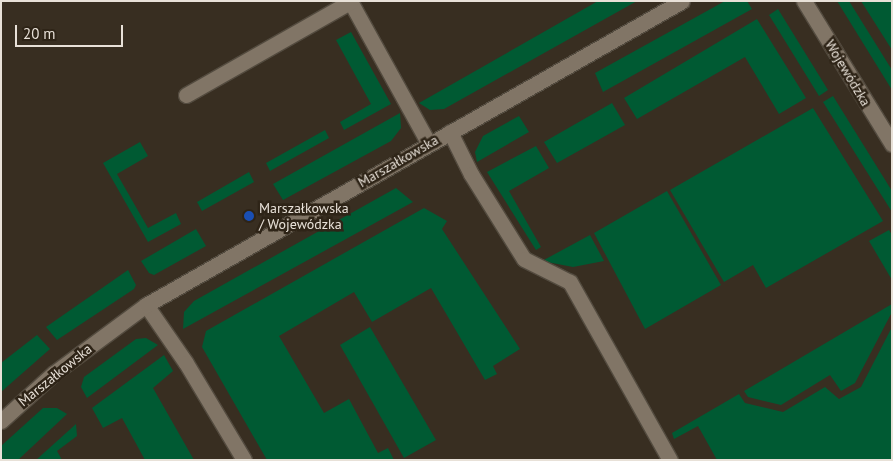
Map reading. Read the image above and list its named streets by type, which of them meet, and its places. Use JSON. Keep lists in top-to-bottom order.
{
  "streets": {
    "street": ["Wojewódzka", "Marszałkowska"]
  },
  "places": ["Marszałkowska / Wojewódzka"],
  "scale_bar": "20 m"
}
